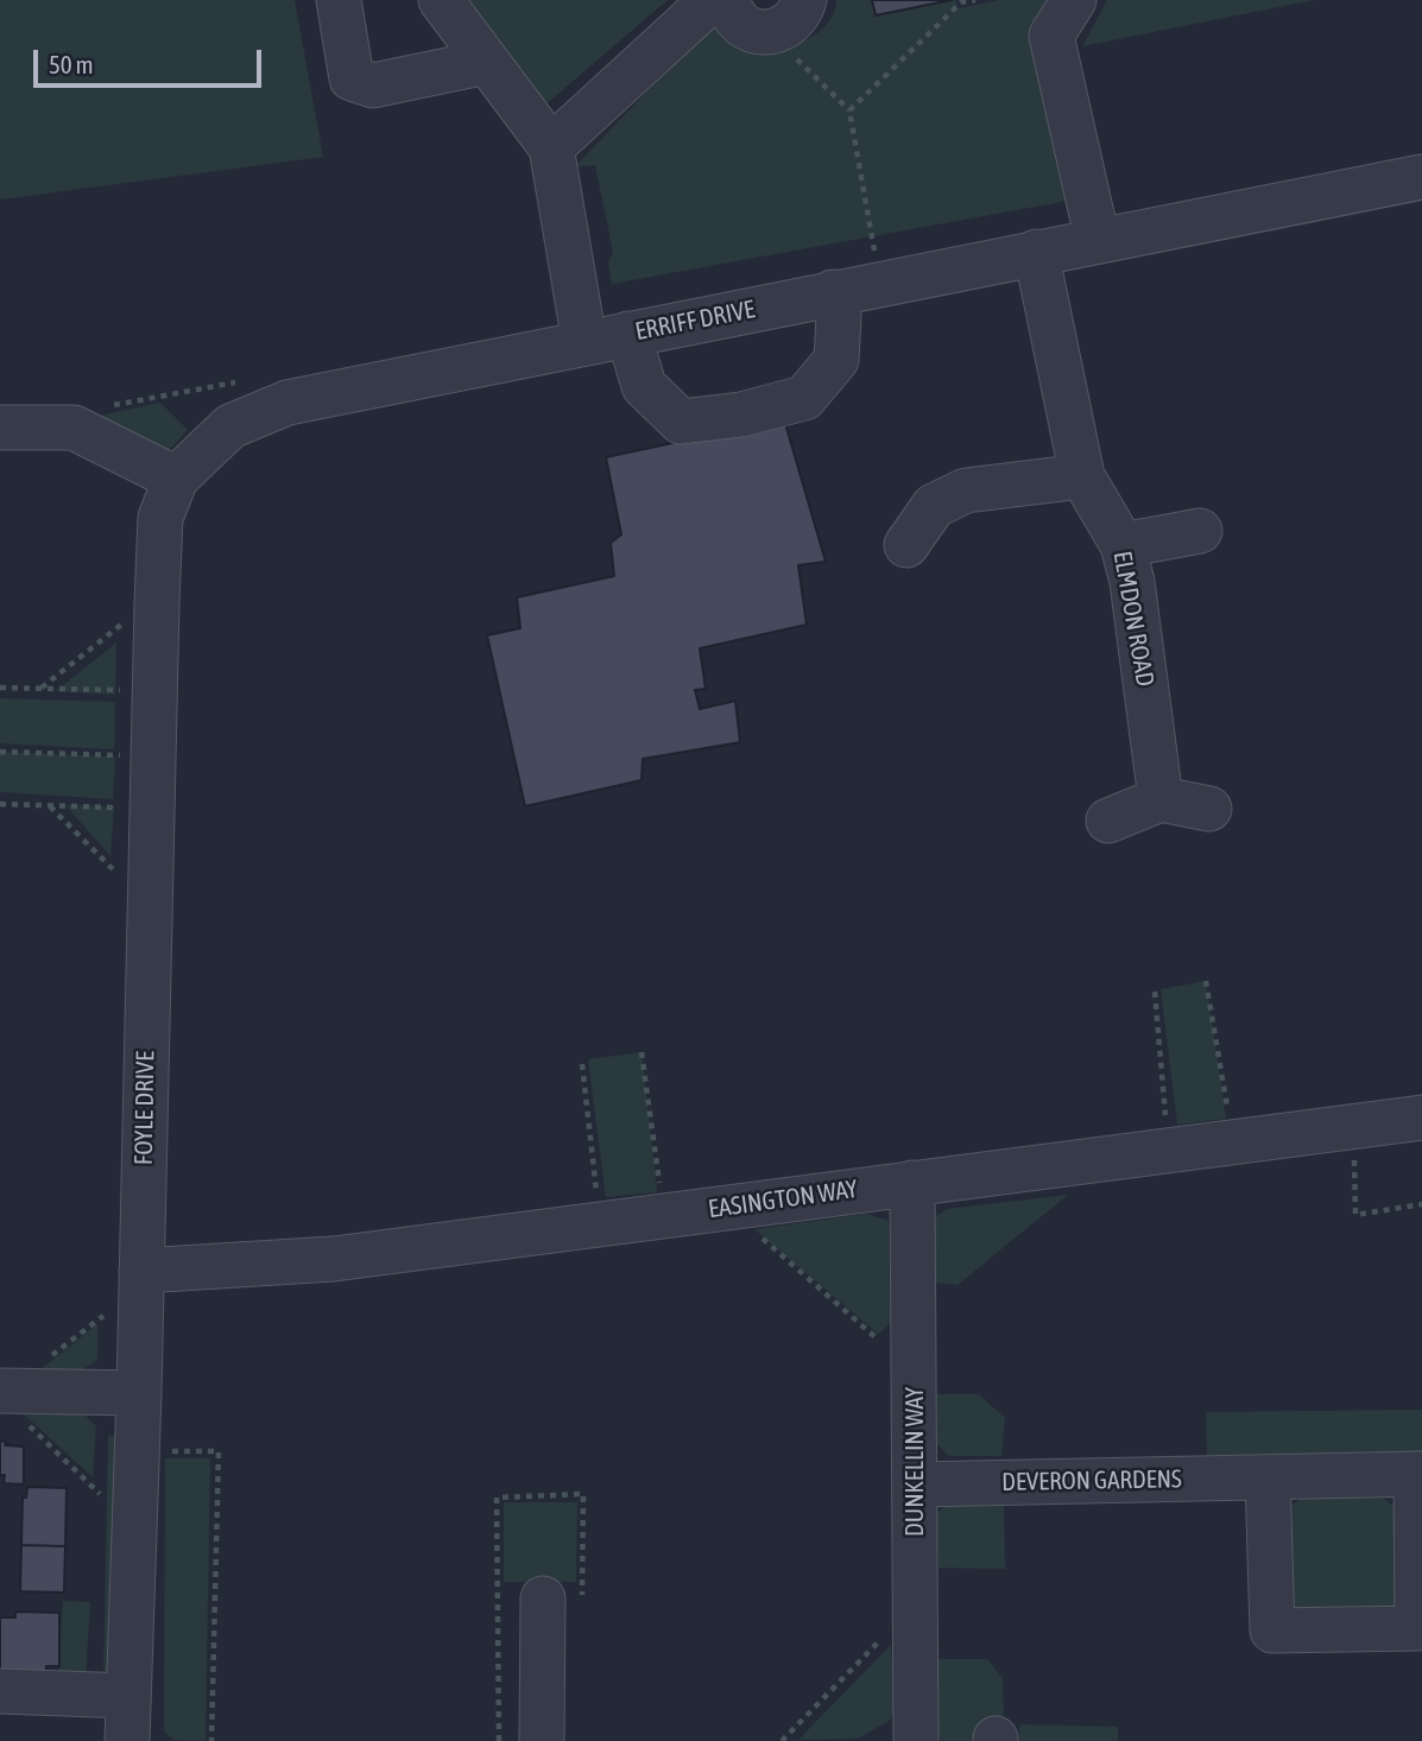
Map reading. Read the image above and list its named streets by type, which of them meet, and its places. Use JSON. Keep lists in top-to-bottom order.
{
  "streets": {
    "street": [
      "ERRIFF DRIVE",
      "ELMDON ROAD",
      "FOYLE DRIVE",
      "EASINGTON WAY",
      "DUNKELLIN WAY",
      "DEVERON GARDENS"
    ]
  },
  "crossings": [
    ["ERRIFF DRIVE", "ELMDON ROAD"],
    ["ERRIFF DRIVE", "FOYLE DRIVE"],
    ["FOYLE DRIVE", "EASINGTON WAY"],
    ["EASINGTON WAY", "DUNKELLIN WAY"],
    ["DUNKELLIN WAY", "DEVERON GARDENS"]
  ],
  "scale_bar": "50 m"
}
